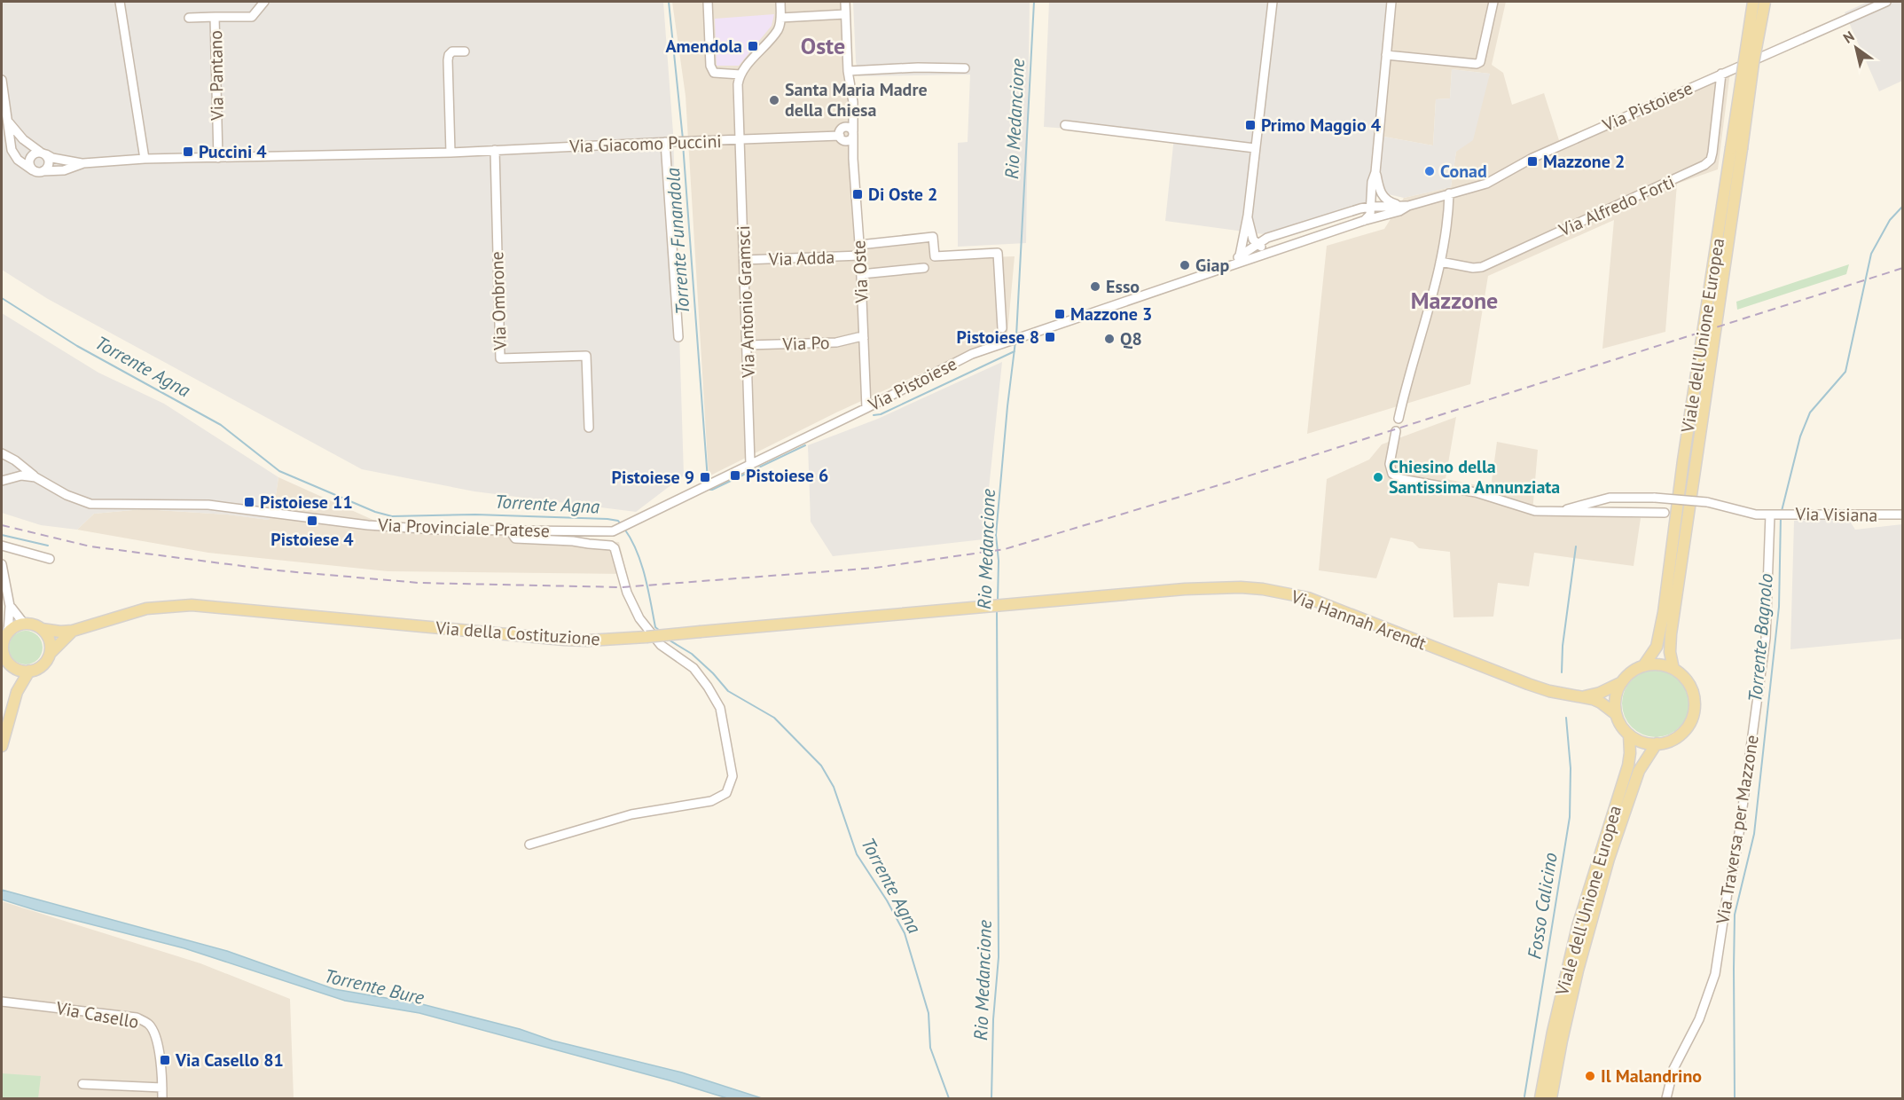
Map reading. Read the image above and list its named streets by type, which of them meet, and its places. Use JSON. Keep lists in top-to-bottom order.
{
  "streets": {
    "main road": ["Viale dell'Unione Europea", "Via Hannah Arendt", "Via della Costituzione"],
    "street": [
      "Via Pantano",
      "Via Pistoiese",
      "Via Giacomo Puccini",
      "Via Alfredo Forti",
      "Via Adda",
      "Via Oste",
      "Via Ombrone",
      "Via Antonio Gramsci",
      "Via Po",
      "Via Visiana",
      "Via Provinciale Pratese",
      "Via Traversa per Mazzone",
      "Via Casello"
    ]
  },
  "crossings": [
    ["Via Pantano", "Via Giacomo Puccini"],
    ["Via Pistoiese", "Via Alfredo Forti"],
    ["Via Pistoiese", "Via Oste"],
    ["Via Pistoiese", "Via Antonio Gramsci"],
    ["Via Pistoiese", "Via Provinciale Pratese"],
    ["Via Giacomo Puccini", "Via Oste"],
    ["Via Giacomo Puccini", "Via Ombrone"],
    ["Via Giacomo Puccini", "Via Antonio Gramsci"],
    ["Via Adda", "Via Oste"],
    ["Via Adda", "Via Antonio Gramsci"],
    ["Via Oste", "Via Po"],
    ["Via Antonio Gramsci", "Via Po"],
    ["Viale dell'Unione Europea", "Via Hannah Arendt"],
    ["Via Visiana", "Via Traversa per Mazzone"],
    ["Via Hannah Arendt", "Via della Costituzione"]
  ],
  "districts": ["Oste", "Mazzone"],
  "water": [
    "Rio Medancione",
    "Torrente Funandola",
    "Torrente Agna",
    "Torrente Bagnolo",
    "Fosso Calicino",
    "Torrente Bure"
  ],
  "places": {
    "transit": [
      "Amendola",
      "Primo Maggio 4",
      "Puccini 4",
      "Mazzone 2",
      "Di Oste 2",
      "Mazzone 3",
      "Pistoiese 8",
      "Pistoiese 6",
      "Pistoiese 9",
      "Pistoiese 11",
      "Pistoiese 4",
      "Via Casello 81"
    ],
    "other": [
      "Santa Maria Madre della Chiesa",
      "Conad",
      "Giap",
      "Esso",
      "Q8",
      "Chiesino della Santissima Annunziata",
      "Il Malandrino"
    ]
  },
  "north": "top left"
}
